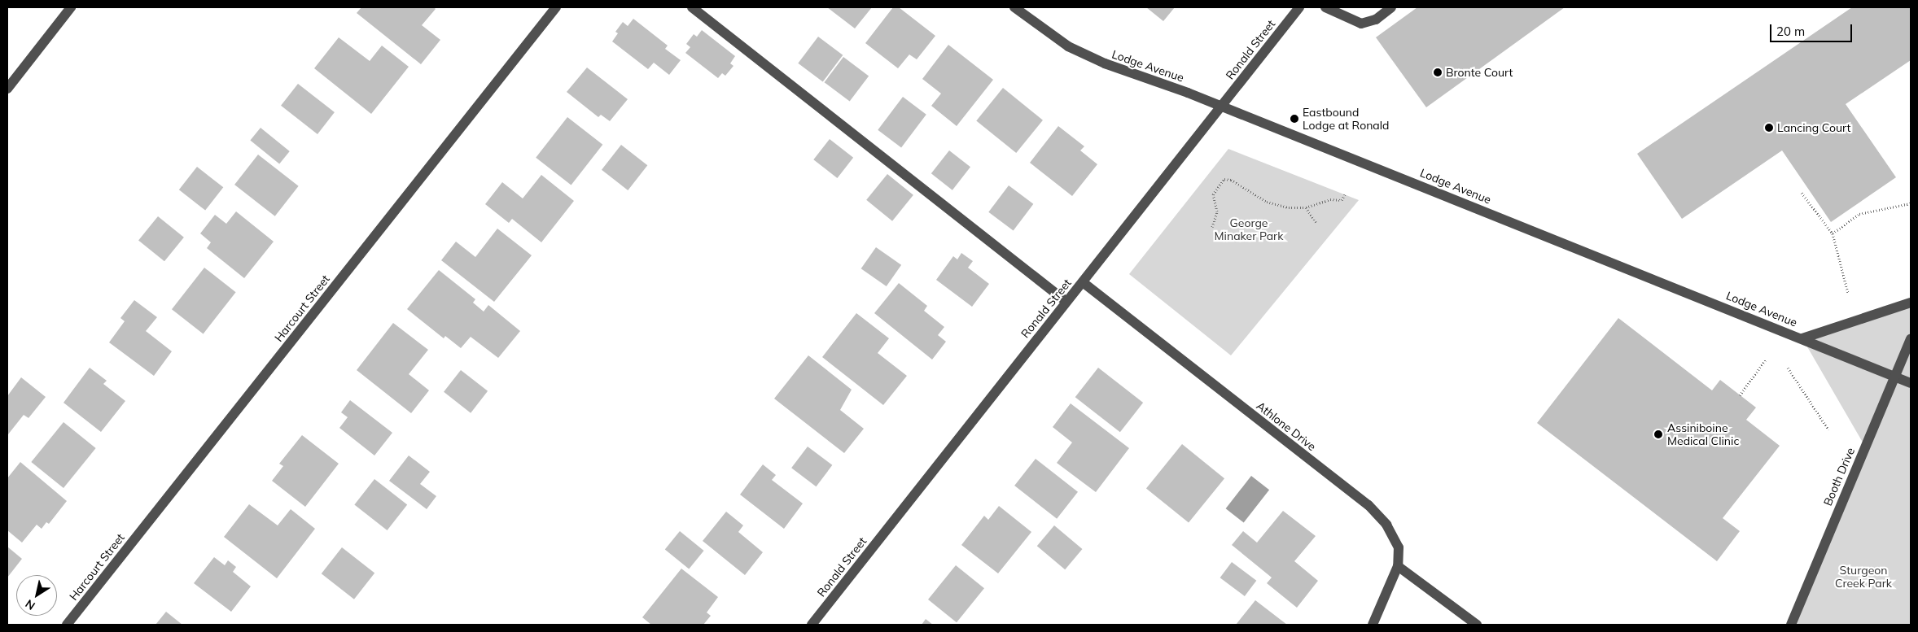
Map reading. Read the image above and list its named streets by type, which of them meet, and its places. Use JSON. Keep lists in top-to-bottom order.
{
  "streets": {
    "street": [
      "Ronald Street",
      "Lodge Avenue",
      "Harcourt Street",
      "Athlone Drive",
      "Booth Drive"
    ]
  },
  "crossings": [
    ["Ronald Street", "Lodge Avenue"],
    ["Ronald Street", "Athlone Drive"],
    ["Lodge Avenue", "Booth Drive"]
  ],
  "parks": ["George Minaker Park", "Sturgeon Creek Park"],
  "places": [
    "Bronte Court",
    "Eastbound Lodge at Ronald",
    "Lancing Court",
    "Assiniboine Medical Clinic"
  ],
  "scale_bar": "20 m",
  "north": "bottom left"
}
